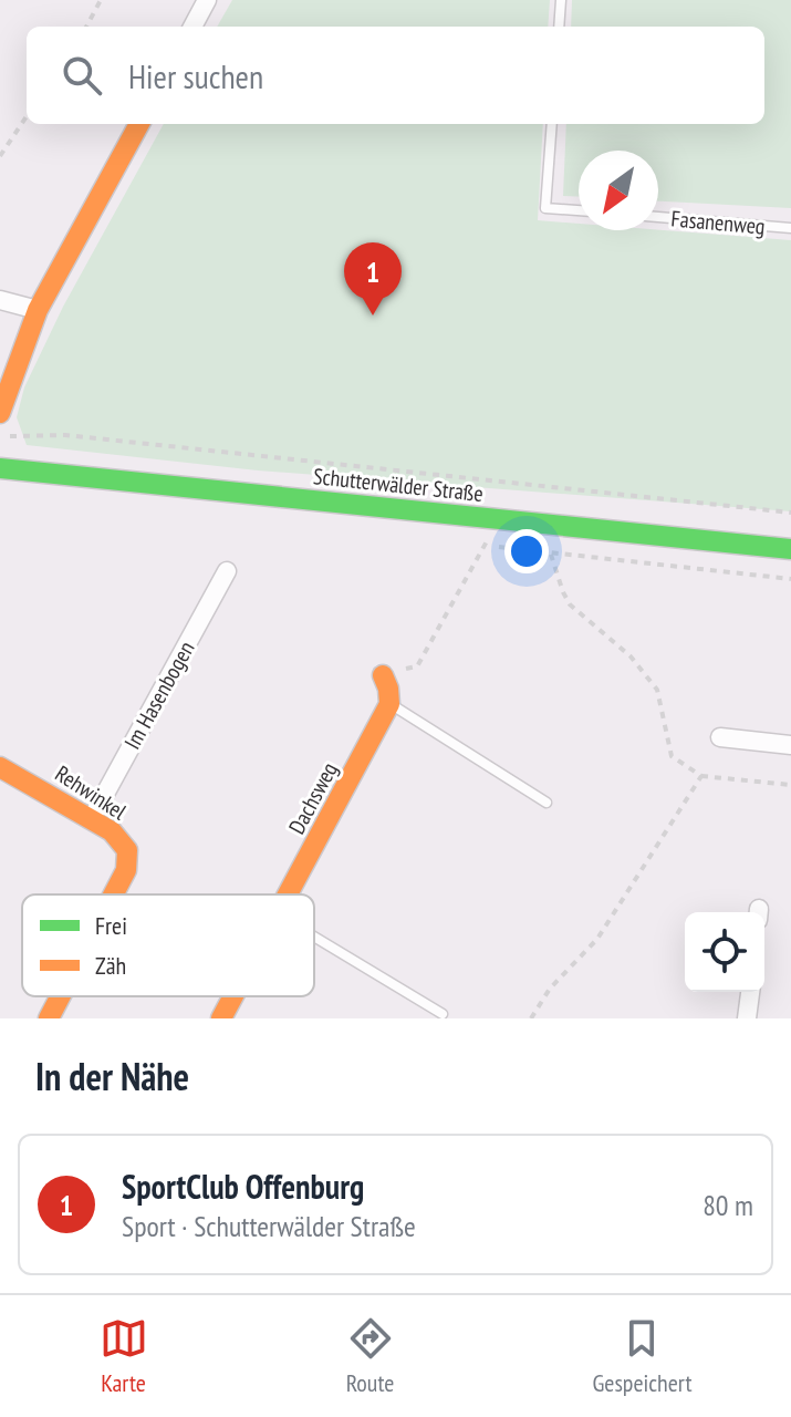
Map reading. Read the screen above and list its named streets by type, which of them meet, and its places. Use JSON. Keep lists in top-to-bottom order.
{
  "streets": {
    "street": [
      "Schutterwälder Straße",
      "Im Hasenbogen",
      "Rehwinkel",
      "Dachsweg"
    ],
    "lane": ["Fasanenweg"]
  },
  "crossings": [
    ["Im Hasenbogen", "Rehwinkel"]
  ],
  "legend": ["Frei", "Zäh"],
  "north": "bottom left",
  "page": {
    "search": "Hier suchen",
    "pins": "1",
    "heading": "In der Nähe",
    "list": [
      {
        "mark": "1",
        "name": "SportClub Offenburg",
        "note": "Sport · Schutterwälder Straße",
        "value": "80 m"
      }
    ],
    "nav": ["Karte", "Route", "Gespeichert"]
  }
}
